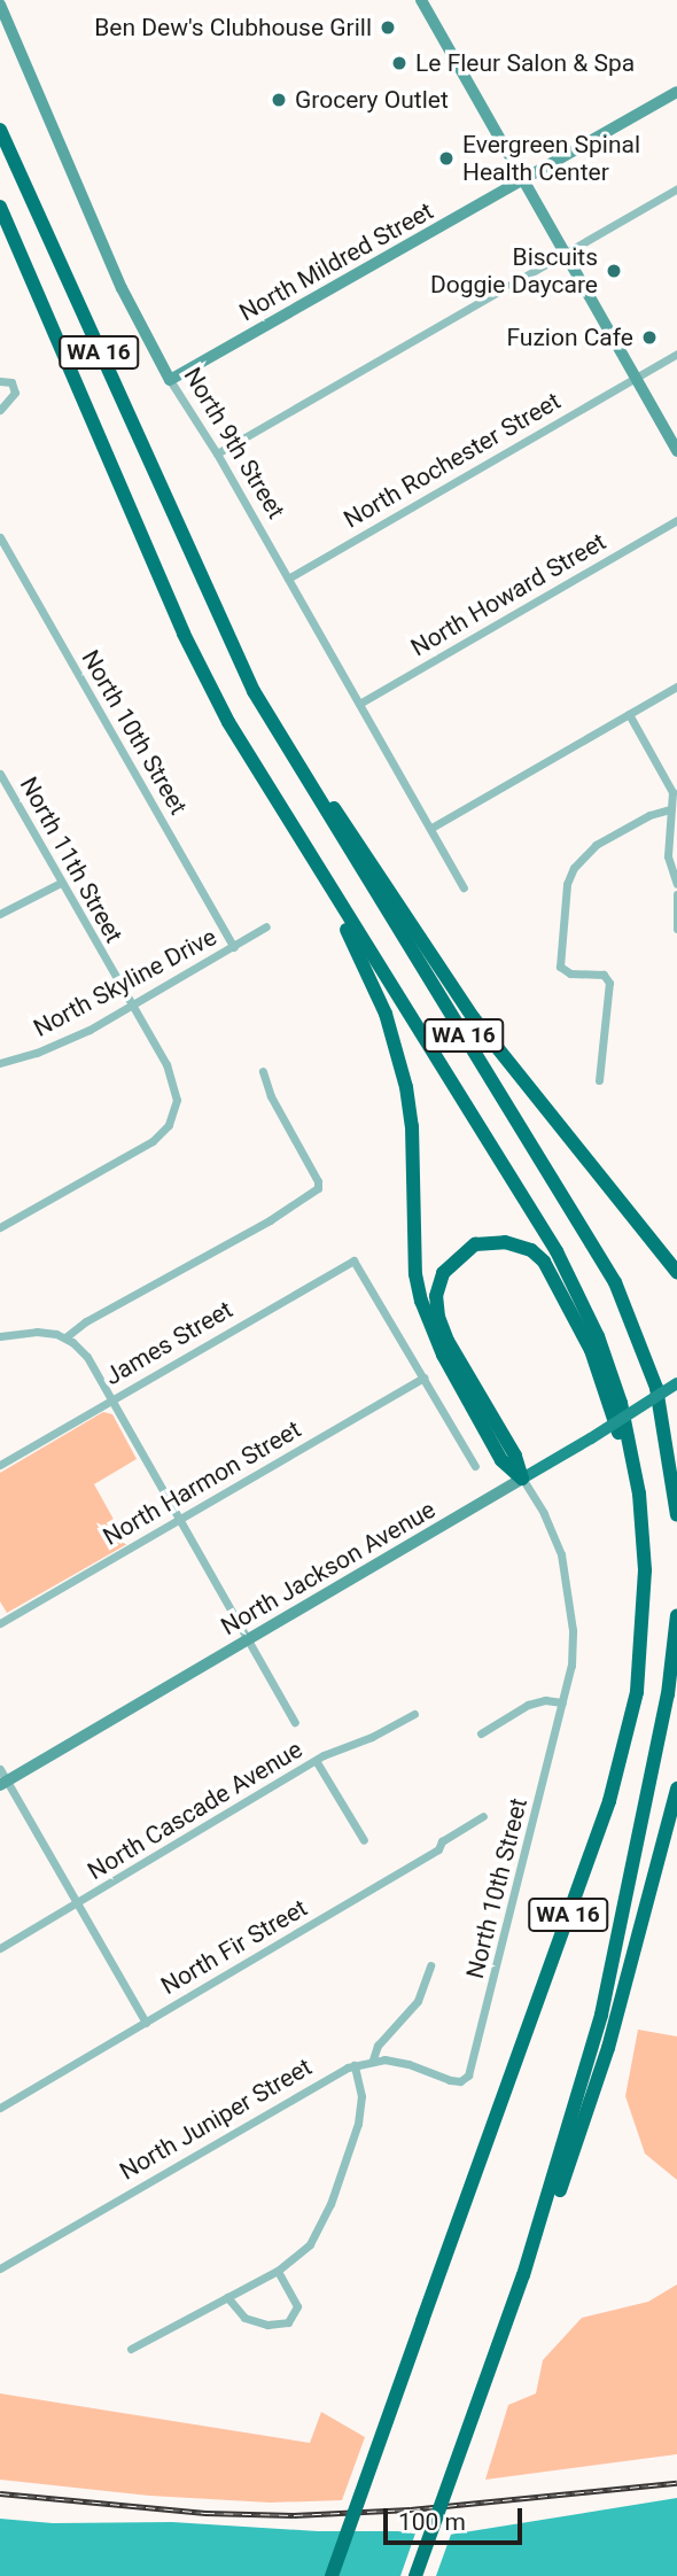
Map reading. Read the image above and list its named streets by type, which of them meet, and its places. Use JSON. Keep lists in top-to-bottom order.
{
  "streets": {
    "highway": ["WA 16"],
    "main road": ["North Mildred Street", "North 9th Street", "North Jackson Avenue"],
    "street": [
      "North Rochester Street",
      "North Howard Street",
      "North 10th Street",
      "North 11th Street",
      "North Skyline Drive",
      "James Street",
      "North Harmon Street",
      "North Cascade Avenue",
      "North Fir Street",
      "North Juniper Street"
    ]
  },
  "crossings": [
    ["North Mildred Street", "North 9th Street"],
    ["North 9th Street", "North Rochester Street"],
    ["North 9th Street", "North Howard Street"],
    ["North 10th Street", "North Skyline Drive"],
    ["North 10th Street", "North Jackson Avenue"],
    ["North 10th Street", "North Juniper Street"],
    ["North 11th Street", "North Skyline Drive"],
    ["James Street", "North Harmon Street"]
  ],
  "places": [
    "Ben Dew's Clubhouse Grill",
    "Le Fleur Salon & Spa",
    "Grocery Outlet",
    "Evergreen Spinal Health Center",
    "Biscuits Doggie Daycare",
    "Fuzion Cafe"
  ],
  "scale_bar": "100 m"
}
